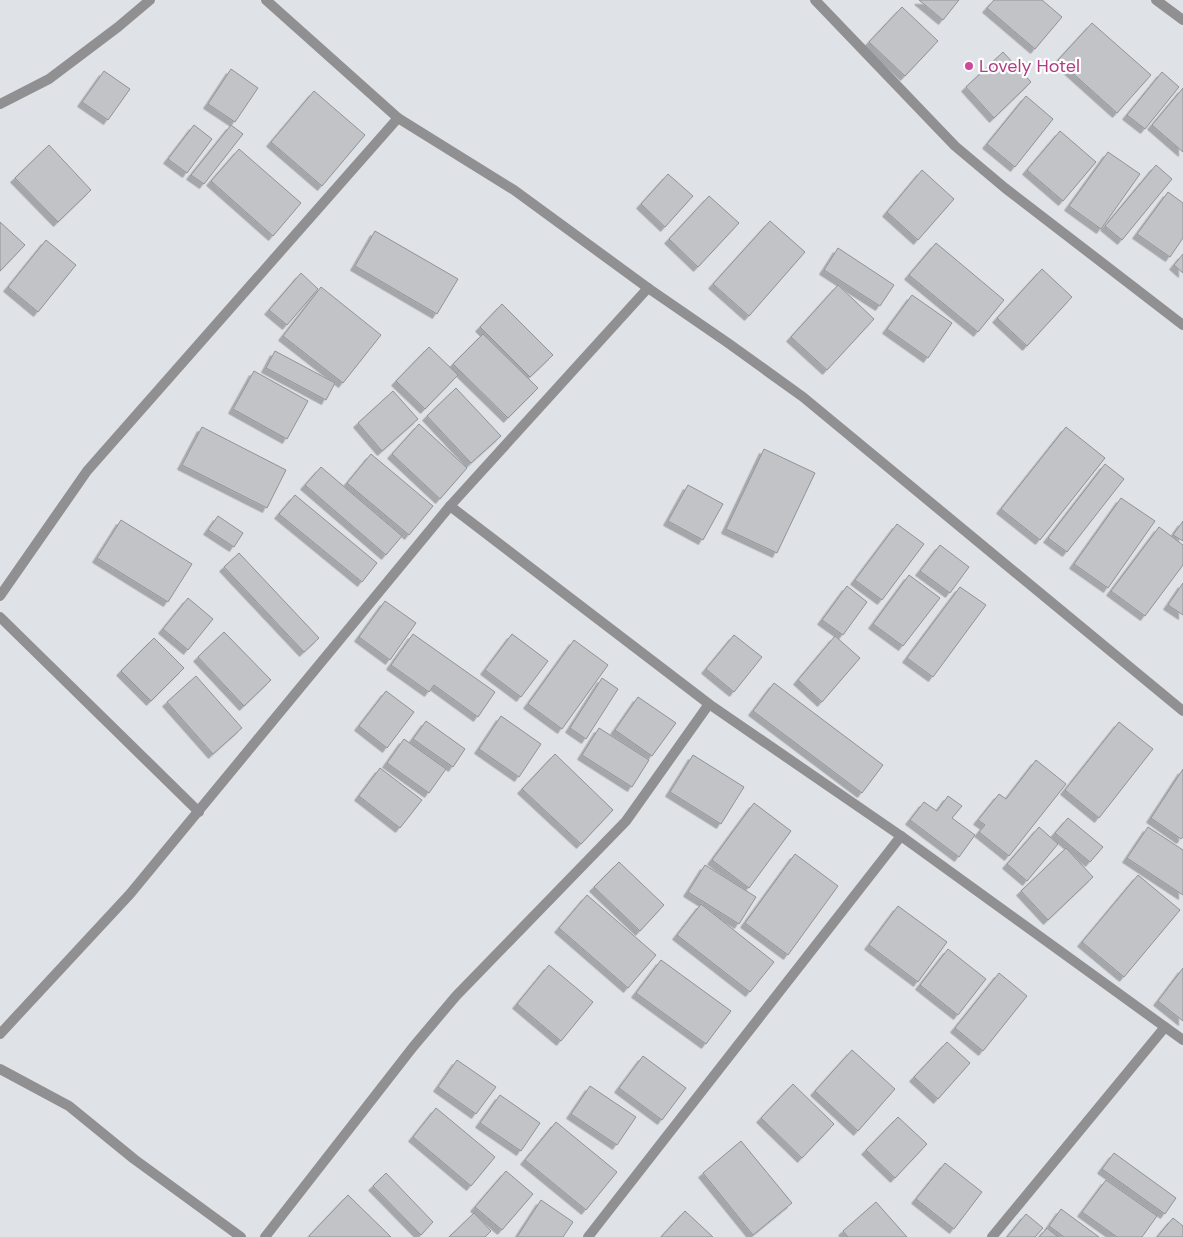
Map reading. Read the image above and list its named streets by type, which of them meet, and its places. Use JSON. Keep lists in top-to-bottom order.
{
  "places": ["Lovely Hotel"]
}
